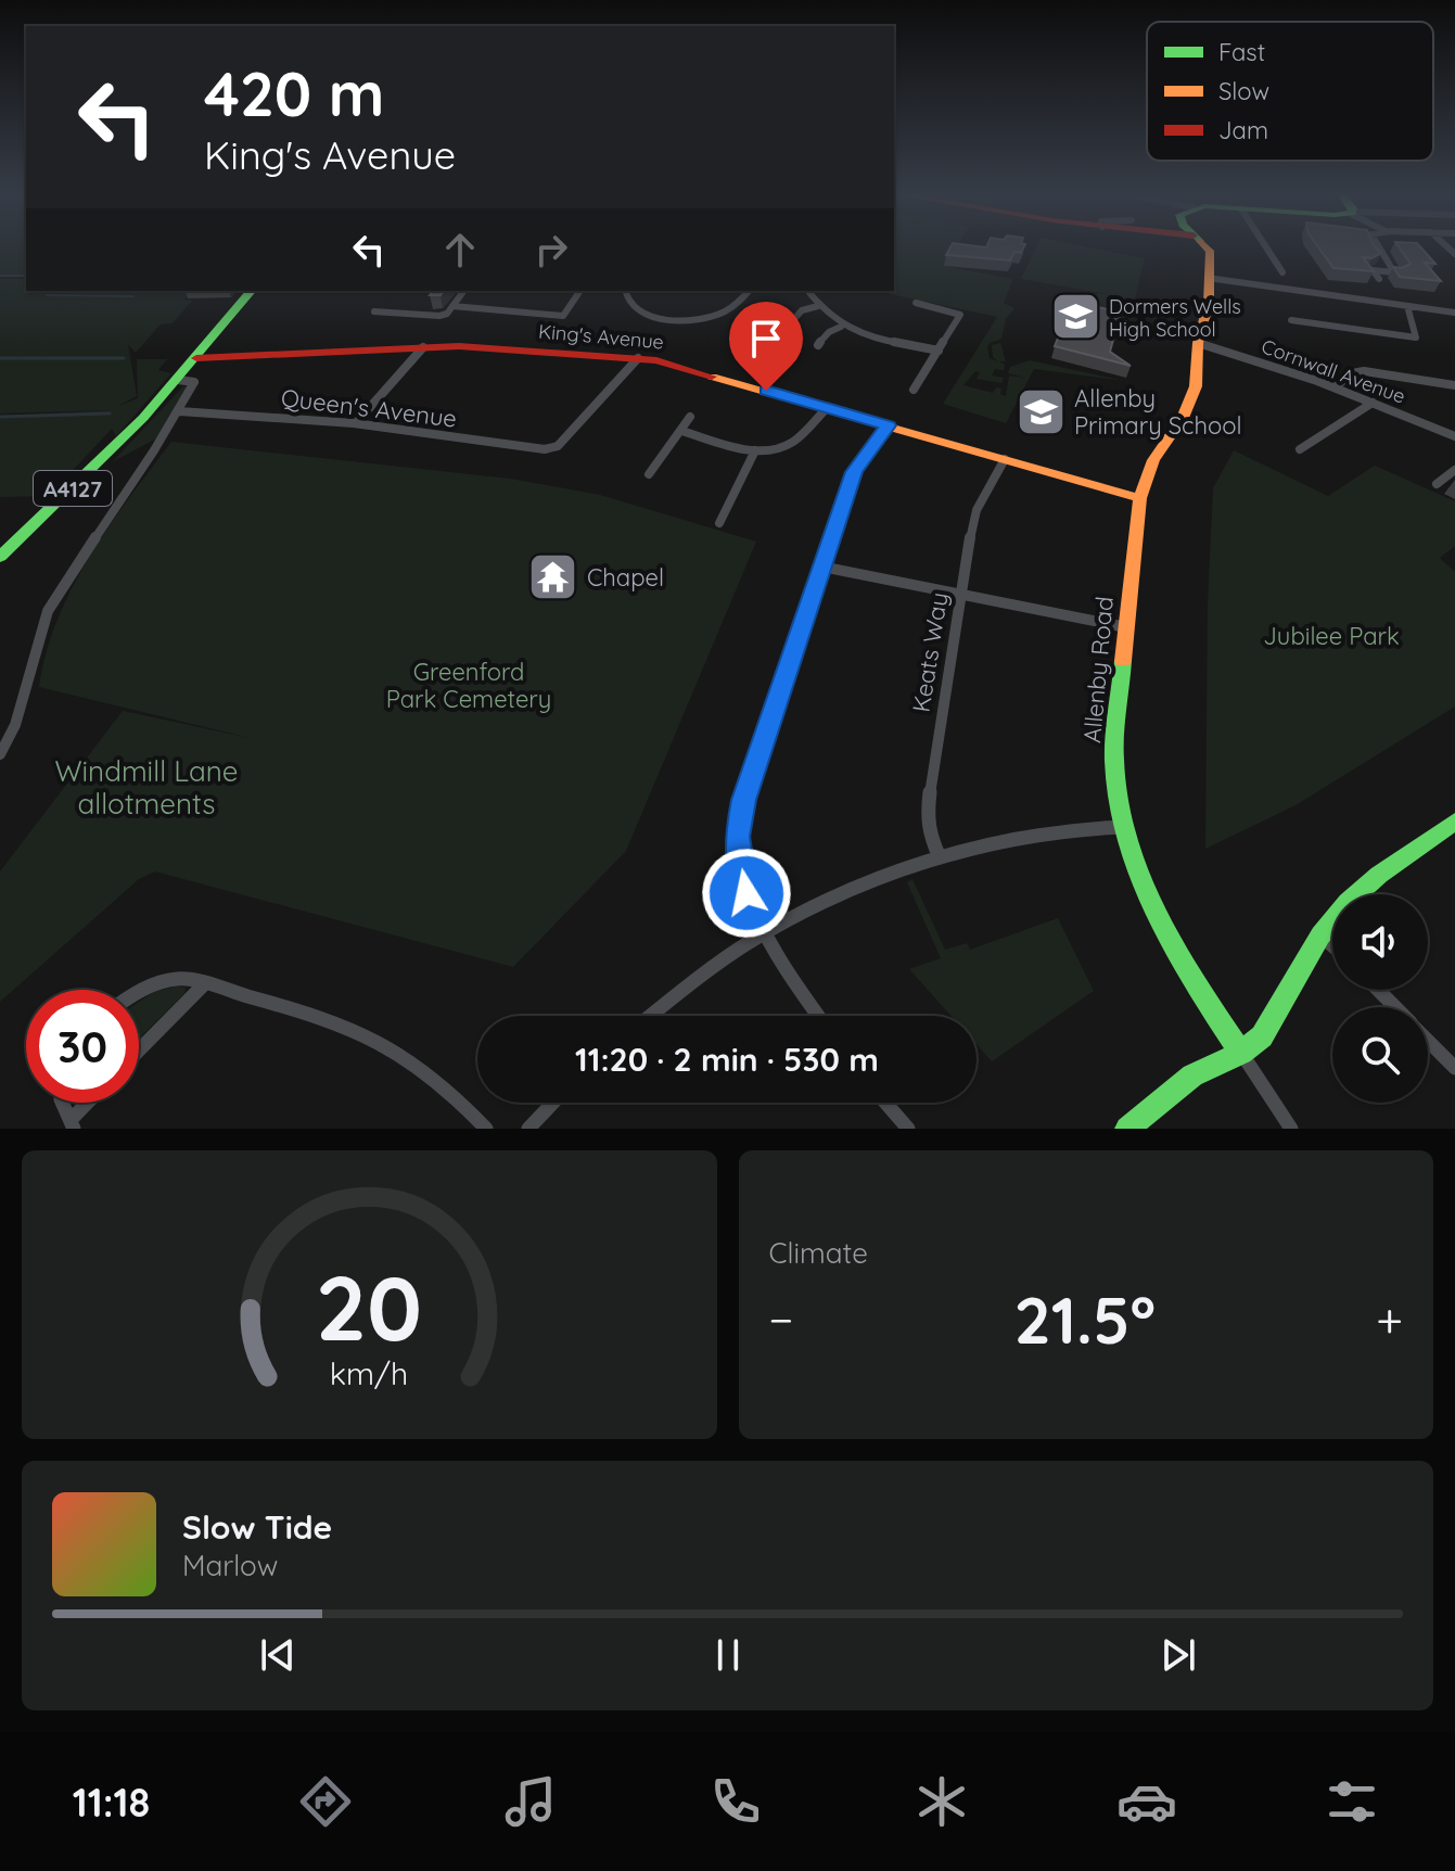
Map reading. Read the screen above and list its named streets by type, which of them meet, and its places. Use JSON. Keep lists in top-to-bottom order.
{
  "streets": {
    "street": [
      "King's Avenue",
      "Cornwall Avenue",
      "Queen's Avenue",
      "A4127",
      "Keats Way",
      "Allenby Road"
    ]
  },
  "crossings": [
    ["King's Avenue", "Queen's Avenue"],
    ["King's Avenue", "A4127"],
    ["King's Avenue", "Keats Way"],
    ["King's Avenue", "Allenby Road"],
    ["Cornwall Avenue", "Allenby Road"]
  ],
  "parks": ["Jubilee Park", "Greenford Park Cemetery", "Windmill Lane allotments"],
  "places": {
    "school or university": ["Dormers Wells High School", "Allenby Primary School"],
    "temple": ["Chapel"]
  },
  "legend": ["Fast", "Slow", "Jam"],
  "page": {
    "turn": ["420 m", "King's Avenue"],
    "limit": "30",
    "trip": "11:20 · 2 min · 530 m",
    "tile": "Climate",
    "heat": ["−", "21.5°", "+"],
    "song": ["Slow Tide", "Marlow"],
    "tabs": "11:18",
    "gauge": ["20", "km/h"]
  }
}
